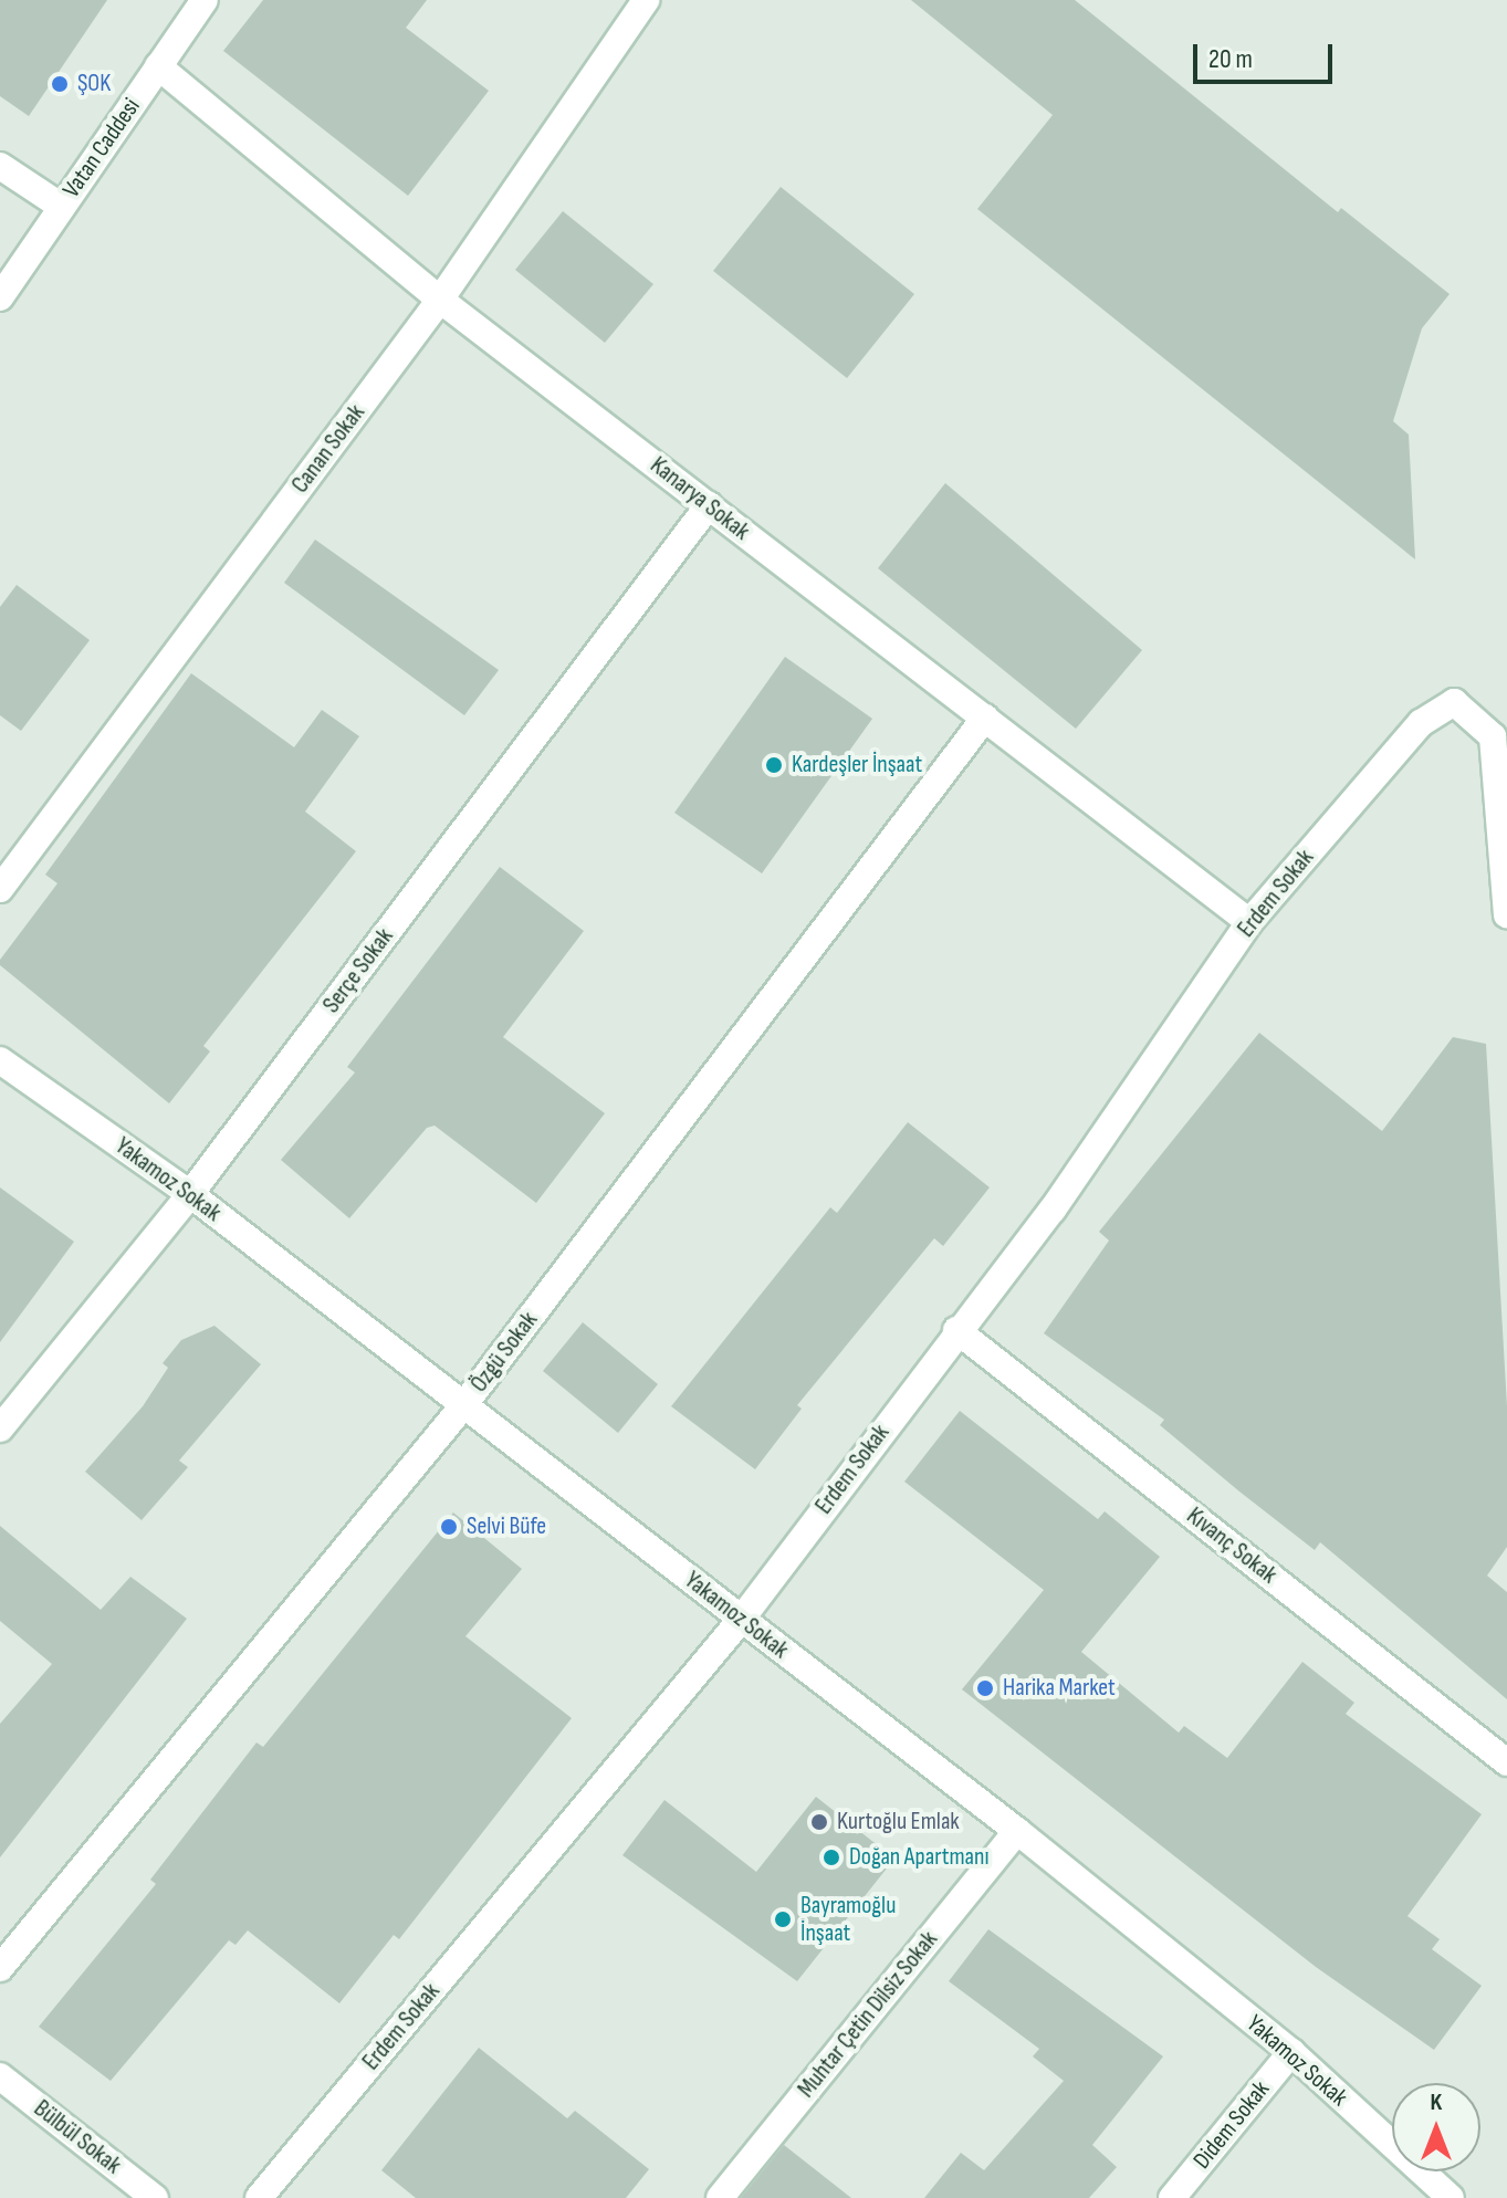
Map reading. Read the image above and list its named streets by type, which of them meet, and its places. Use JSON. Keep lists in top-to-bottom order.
{
  "streets": {
    "street": [
      "Vatan Caddesi",
      "Canan Sokak",
      "Kanarya Sokak",
      "Erdem Sokak",
      "Serçe Sokak",
      "Yakamoz Sokak",
      "Özgü Sokak",
      "Kıvanç Sokak",
      "Muhtar Çetin Dilsiz Sokak",
      "Didem Sokak",
      "Bülbül Sokak"
    ]
  },
  "crossings": [
    ["Vatan Caddesi", "Kanarya Sokak"],
    ["Canan Sokak", "Kanarya Sokak"],
    ["Kanarya Sokak", "Erdem Sokak"],
    ["Kanarya Sokak", "Serçe Sokak"],
    ["Kanarya Sokak", "Özgü Sokak"],
    ["Erdem Sokak", "Yakamoz Sokak"],
    ["Erdem Sokak", "Kıvanç Sokak"],
    ["Serçe Sokak", "Yakamoz Sokak"],
    ["Yakamoz Sokak", "Özgü Sokak"],
    ["Yakamoz Sokak", "Muhtar Çetin Dilsiz Sokak"],
    ["Yakamoz Sokak", "Didem Sokak"]
  ],
  "places": [
    "ŞOK",
    "Kardeşler İnşaat",
    "Selvi Büfe",
    "Harika Market",
    "Kurtoğlu Emlak",
    "Doğan Apartmanı",
    "Bayramoğlu İnşaat"
  ],
  "scale_bar": "20 m",
  "north": "top"
}
